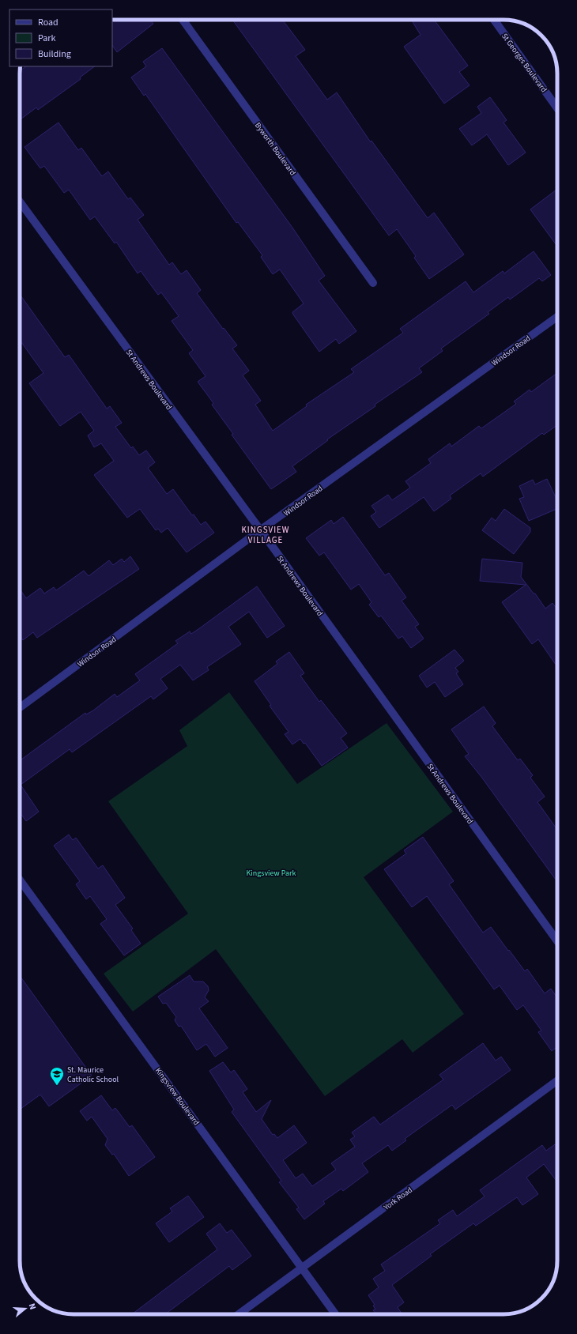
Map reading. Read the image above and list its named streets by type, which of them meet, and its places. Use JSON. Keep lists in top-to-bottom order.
{
  "streets": {
    "street": [
      "St Georges Boulevard",
      "Byworth Boulevard",
      "Windsor Road",
      "St Andrews Boulevard",
      "Kingsview Boulevard",
      "York Road"
    ]
  },
  "crossings": [
    ["Windsor Road", "St Andrews Boulevard"],
    ["Kingsview Boulevard", "York Road"]
  ],
  "districts": ["KINGSVIEW VILLAGE"],
  "parks": ["Kingsview Park"],
  "places": {
    "school or university": ["St. Maurice Catholic School"]
  },
  "legend": ["Road", "Park", "Building"],
  "north": "right"
}
